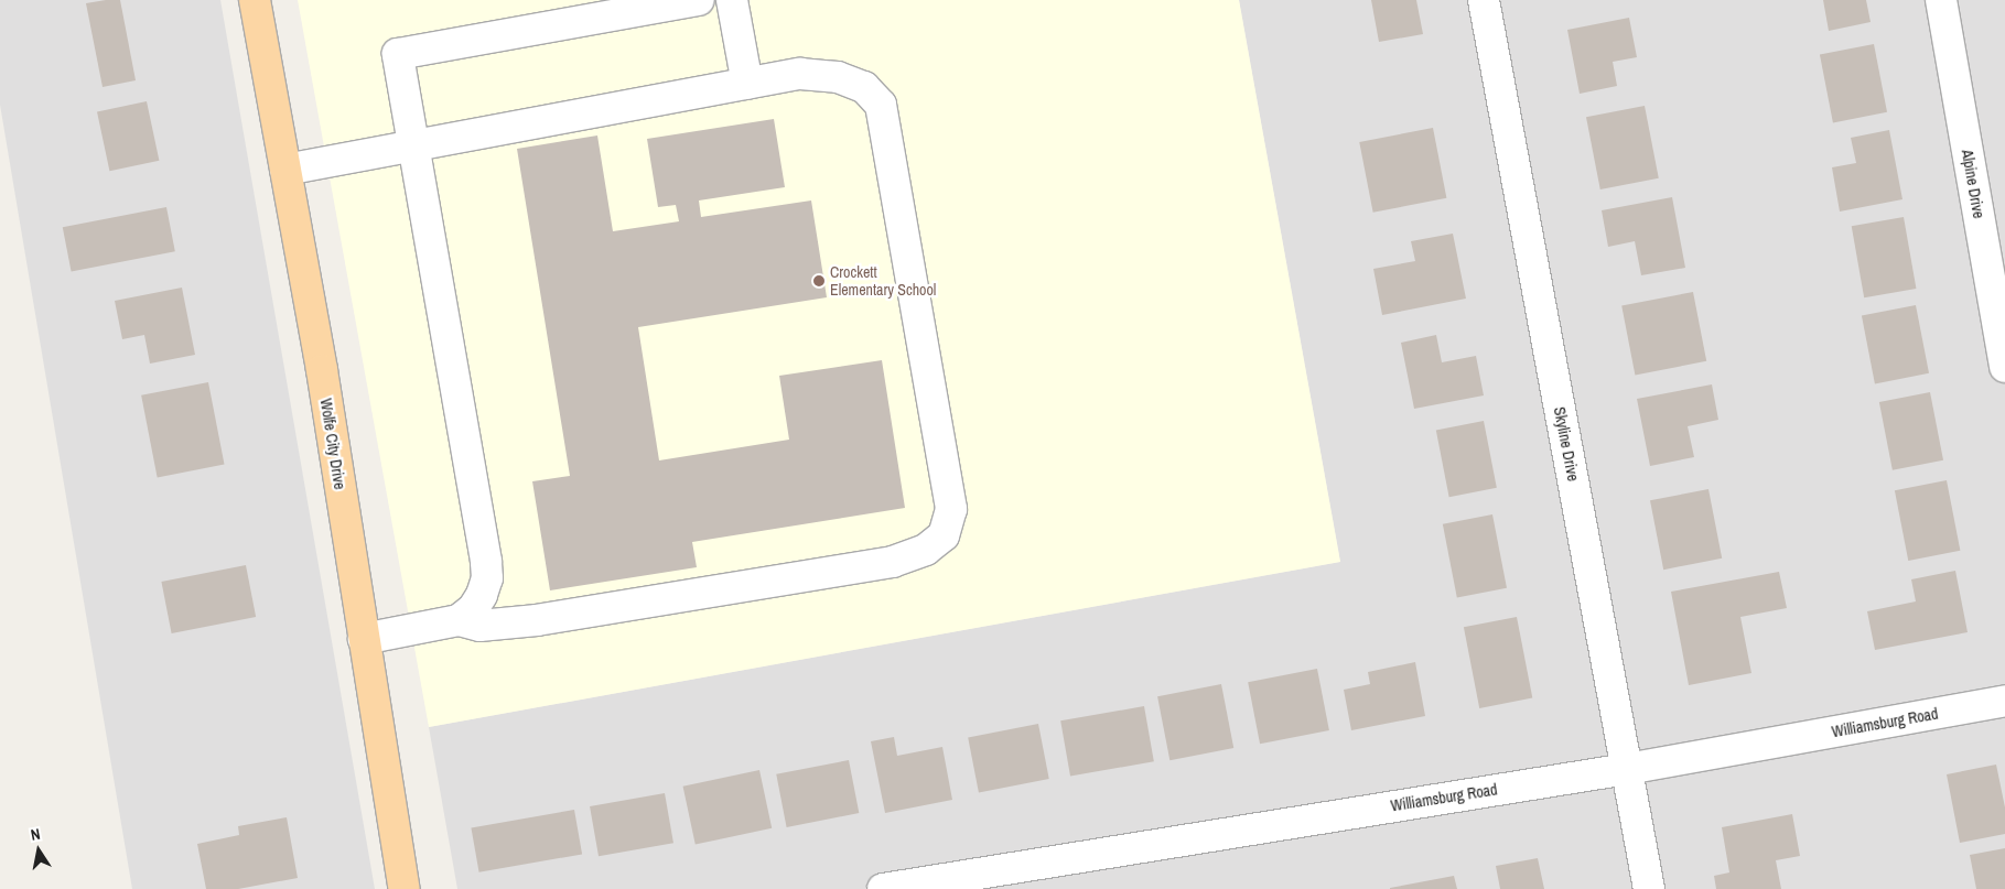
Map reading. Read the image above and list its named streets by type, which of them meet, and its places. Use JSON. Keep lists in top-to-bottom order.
{
  "streets": {
    "main road": ["Wolfe City Drive"],
    "street": ["Alpine Drive", "Skyline Drive", "Williamsburg Road"]
  },
  "crossings": [
    ["Skyline Drive", "Williamsburg Road"]
  ],
  "places": ["Crockett Elementary School"],
  "north": "top"
}
